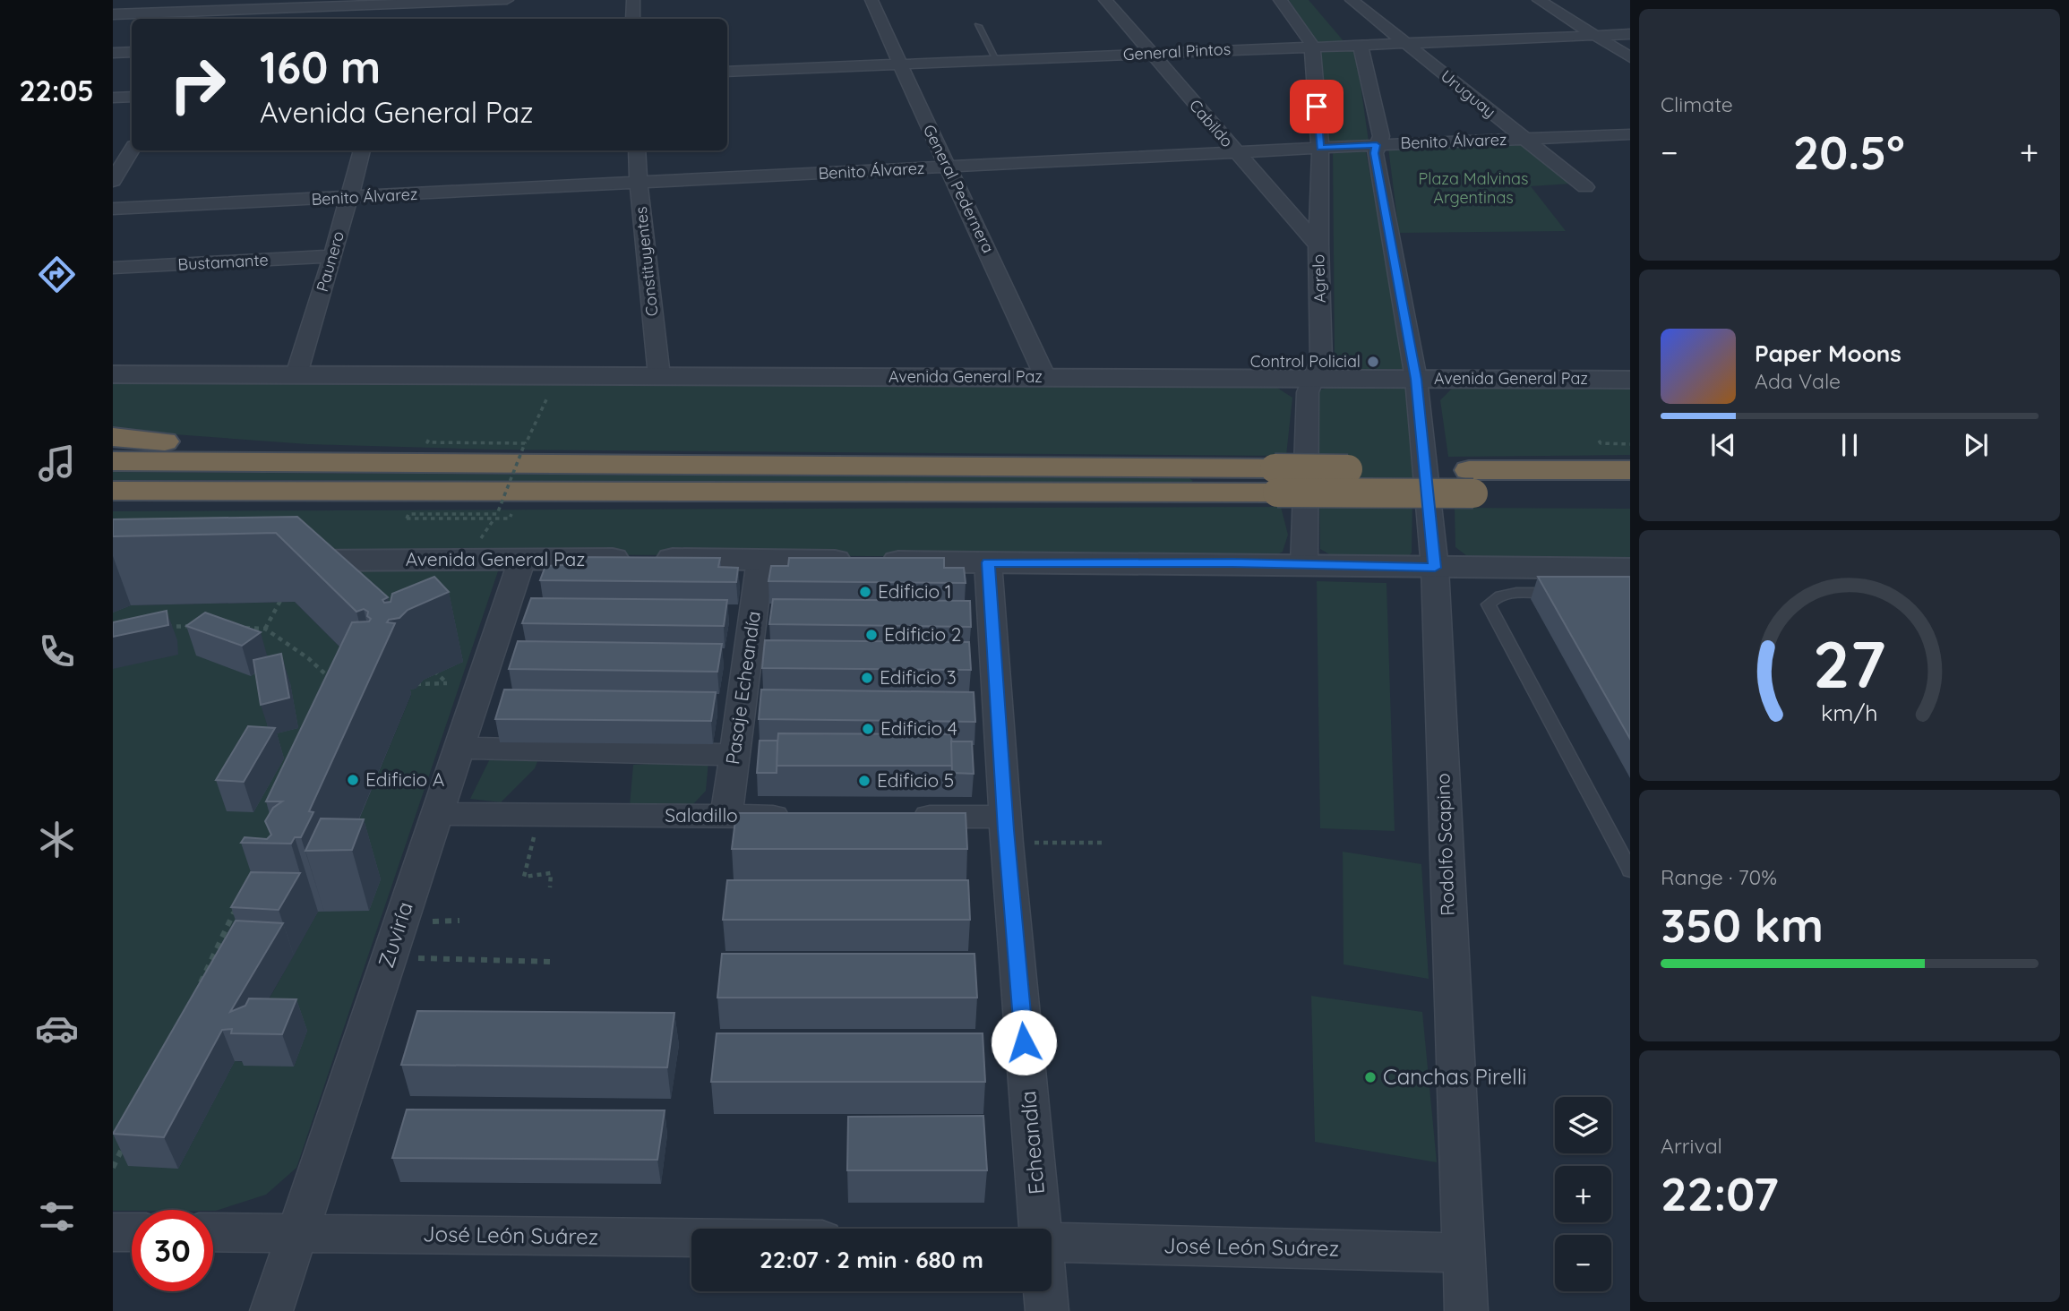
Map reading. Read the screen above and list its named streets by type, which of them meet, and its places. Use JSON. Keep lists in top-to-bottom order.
{
  "streets": {
    "street": [
      "General Pintos",
      "Uruguay",
      "Cabildo",
      "Benito Álvarez",
      "General Pedernera",
      "Paunero",
      "Constituyentes",
      "Bustamante",
      "Agrelo",
      "Avenida General Paz",
      "Pasaje Echeandía",
      "Saladillo",
      "Rodolfo Scapino",
      "Zuviría",
      "Echeandía",
      "José León Suárez"
    ]
  },
  "crossings": [
    ["General Pintos", "Uruguay"],
    ["General Pintos", "Cabildo"],
    ["General Pintos", "General Pedernera"],
    ["General Pintos", "Agrelo"],
    ["General Pintos", "Rodolfo Scapino"],
    ["Uruguay", "Benito Álvarez"],
    ["Cabildo", "Benito Álvarez"],
    ["Cabildo", "Agrelo"],
    ["Benito Álvarez", "General Pedernera"],
    ["Benito Álvarez", "Paunero"],
    ["Benito Álvarez", "Constituyentes"],
    ["Benito Álvarez", "Agrelo"],
    ["Benito Álvarez", "Rodolfo Scapino"],
    ["General Pedernera", "Avenida General Paz"],
    ["Paunero", "Bustamante"],
    ["Paunero", "Avenida General Paz"],
    ["Constituyentes", "Avenida General Paz"],
    ["Agrelo", "Avenida General Paz"],
    ["Avenida General Paz", "Pasaje Echeandía"],
    ["Avenida General Paz", "Rodolfo Scapino"],
    ["Avenida General Paz", "Zuviría"],
    ["Avenida General Paz", "Echeandía"],
    ["Pasaje Echeandía", "Saladillo"],
    ["Saladillo", "Zuviría"],
    ["Rodolfo Scapino", "José León Suárez"],
    ["Zuviría", "José León Suárez"]
  ],
  "parks": ["Plaza Malvinas Argentinas"],
  "places": [
    "Control Policial",
    "Edificio 1",
    "Edificio 2",
    "Edificio 3",
    "Edificio 4",
    "Edificio A",
    "Edificio 5",
    "Canchas Pirelli"
  ],
  "page": {
    "tabs": "22:05",
    "tile": [
      "Climate",
      ["Range · 70%", "350 km"],
      ["Arrival", "22:07"]
    ],
    "turn": ["160 m", "Avenida General Paz"],
    "heat": ["−", "20.5°", "+"],
    "song": ["Paper Moons", "Ada Vale"],
    "map_buttons": ["+", "−"],
    "limit": "30",
    "trip": "22:07 · 2 min · 680 m",
    "gauge": ["27", "km/h"]
  }
}
